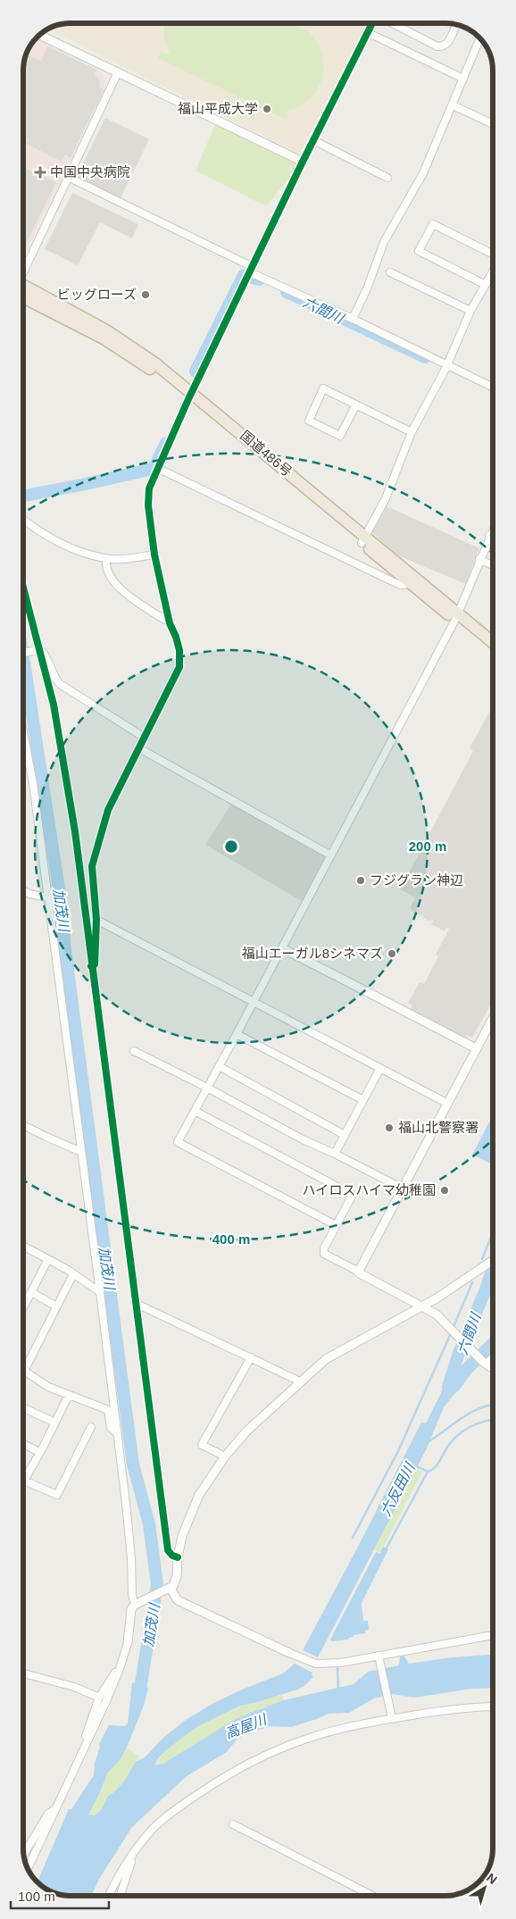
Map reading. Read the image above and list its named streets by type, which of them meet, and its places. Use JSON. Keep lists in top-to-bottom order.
{
  "streets": {
    "highway": ["国道486号"]
  },
  "water": [
    "六間川",
    "加茂川",
    "六反田川",
    "高屋川"
  ],
  "places": {
    "other": [
      "福山平成大学",
      "ビッグローズ",
      "フジグラン神辺",
      "福山エーガル8シネマズ",
      "福山北警察署",
      "ハイロスハイマ幼稚園"
    ],
    "health": ["中国中央病院"]
  },
  "scale_bar": "100 m",
  "north": "top right",
  "rings": ["200 m", "400 m"]
}
